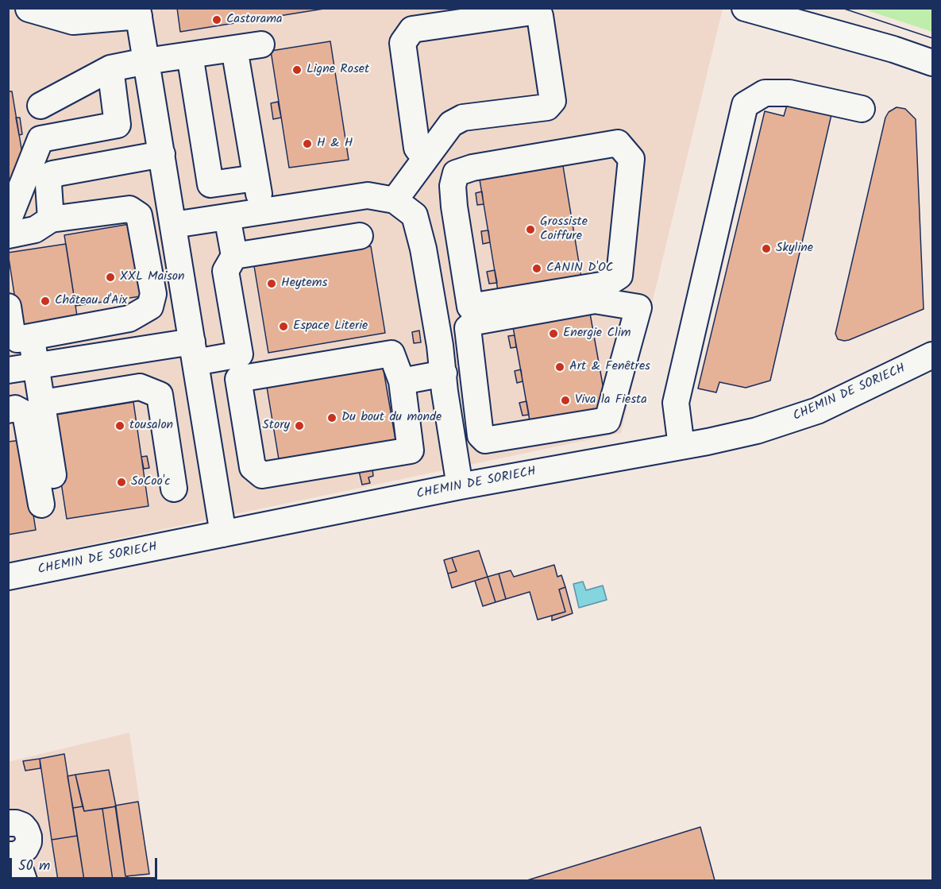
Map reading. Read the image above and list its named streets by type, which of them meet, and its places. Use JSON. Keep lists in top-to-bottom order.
{
  "streets": {
    "street": ["CHEMIN DE SORIECH"]
  },
  "places": [
    "Castorama",
    "Ligne Roset",
    "H & H",
    "Grossiste Coiffure",
    "Skyline",
    "CANIN D'OC",
    "XXL Maison",
    "Heytems",
    "Château d'Aix",
    "Espace Literie",
    "Energie Clim",
    "Art & Fenêtres",
    "Viva la Fiesta",
    "Du bout du monde",
    "tousalon",
    "Story",
    "SoCoo'c"
  ],
  "scale_bar": "50 m"
}
